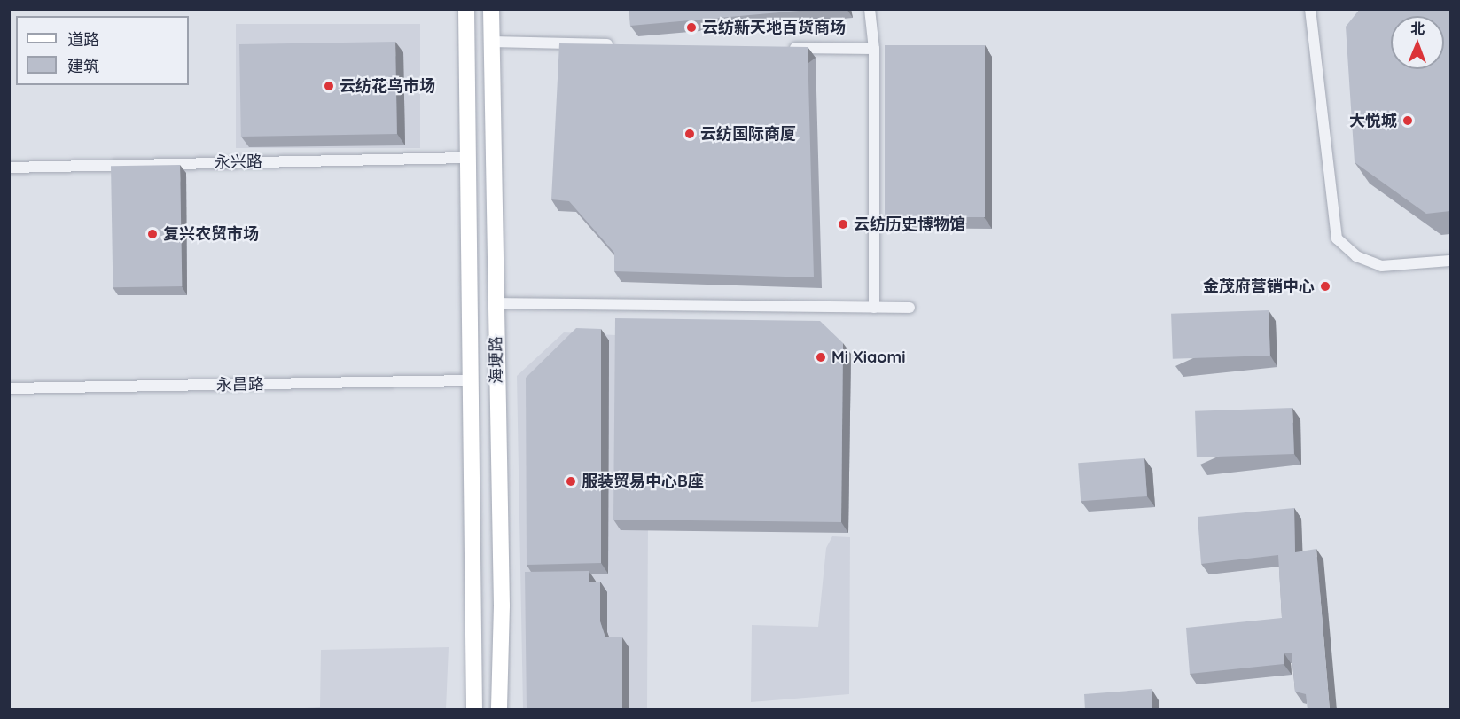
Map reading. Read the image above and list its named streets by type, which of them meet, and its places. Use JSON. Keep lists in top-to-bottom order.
{
  "streets": {
    "main road": ["海埂路"],
    "street": ["永兴路", "永昌路"]
  },
  "crossings": [
    ["永兴路", "海埂路"],
    ["海埂路", "永昌路"]
  ],
  "places": [
    "云纺新天地百货商场",
    "云纺花鸟市场",
    "大悦城",
    "云纺国际商厦",
    "云纺历史博物馆",
    "复兴农贸市场",
    "金茂府营销中心",
    "Mi Xiaomi",
    "服装贸易中心B座"
  ],
  "legend": ["道路", "建筑"],
  "north": "top"
}
